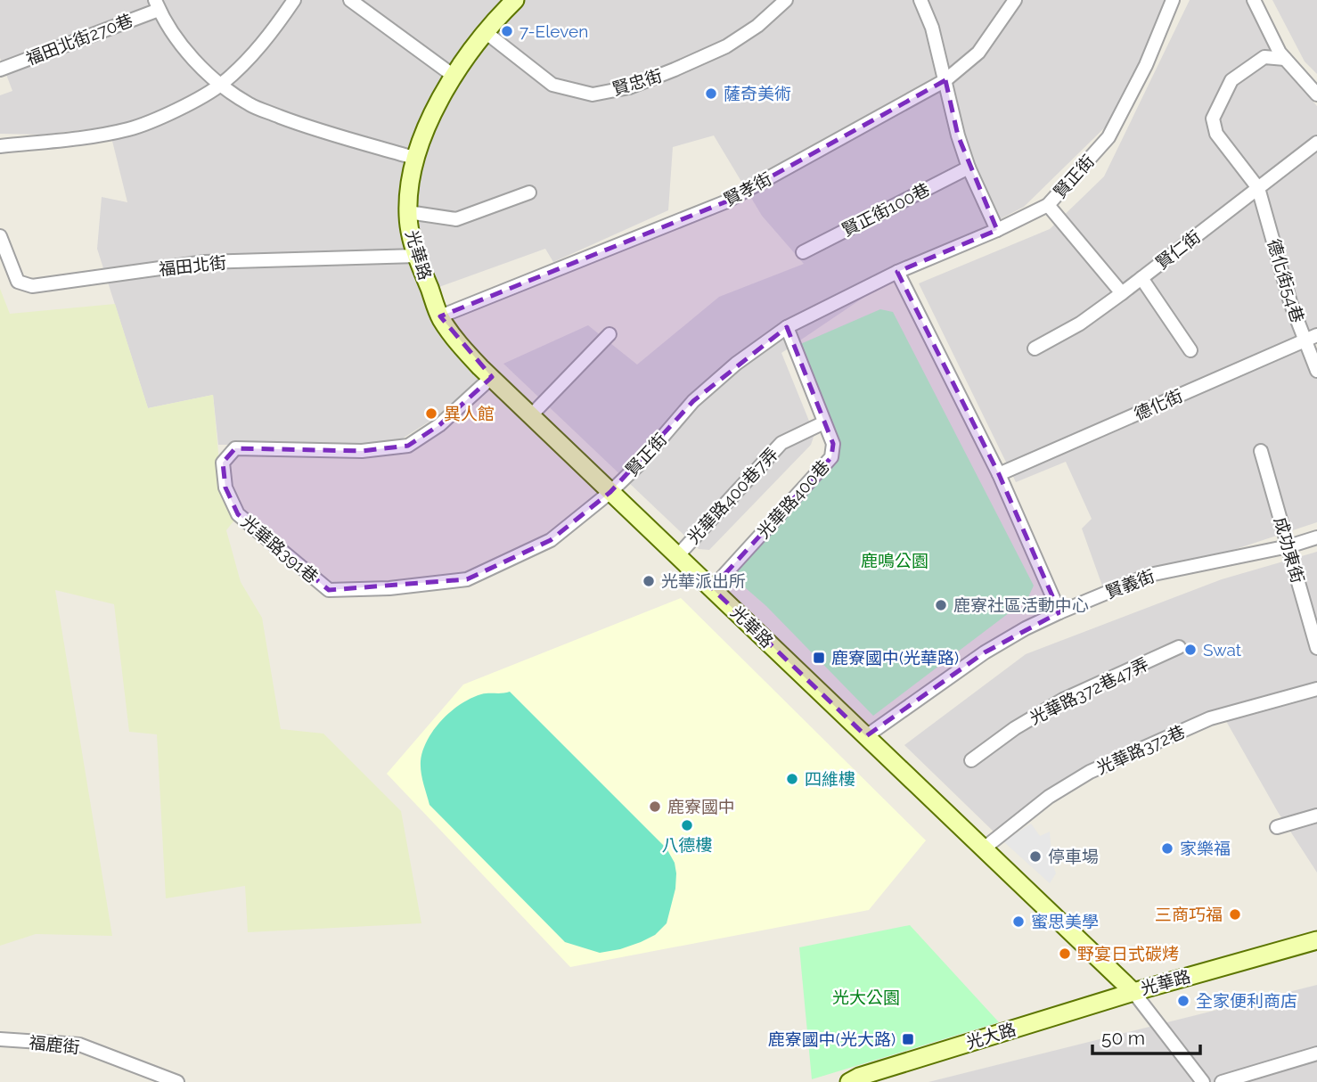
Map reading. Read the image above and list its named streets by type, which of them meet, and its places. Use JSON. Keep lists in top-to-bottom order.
{
  "streets": {
    "street": [
      "福田北街270巷",
      "賢忠街",
      "賢正街",
      "賢孝街",
      "賢正街100巷",
      "賢仁街",
      "光華路",
      "福田北街",
      "德化街54巷",
      "德化街",
      "光華路400巷7弄",
      "光華路400巷",
      "光華路391巷",
      "成功東街",
      "賢義街",
      "光華路372巷47弄",
      "光華路372巷",
      "光大路",
      "福鹿街"
    ]
  },
  "crossings": [
    ["賢忠街", "光華路"],
    ["賢正街", "光華路"],
    ["賢正街", "光華路400巷"],
    ["賢正街", "光華路391巷"],
    ["賢孝街", "光華路"],
    ["賢仁街", "德化街54巷"],
    ["光華路", "福田北街"],
    ["光華路", "光華路400巷7弄"],
    ["光華路", "光華路400巷"],
    ["光華路", "光華路391巷"],
    ["光華路", "賢義街"],
    ["光華路", "光華路372巷"],
    ["光華路", "光大路"],
    ["德化街54巷", "德化街"],
    ["光華路400巷7弄", "光華路400巷"],
    ["成功東街", "賢義街"]
  ],
  "parks": ["鹿鳴公園", "光大公園"],
  "places": {
    "other": [
      "7-Eleven",
      "薩奇美術",
      "異人館",
      "光華派出所",
      "鹿寮社區活動中心",
      "Swat",
      "四維樓",
      "鹿寮國中",
      "八德樓",
      "家樂福",
      "停車場",
      "三商巧福",
      "蜜思美學",
      "野宴日式碳烤",
      "全家便利商店"
    ],
    "transit": ["鹿寮國中(光華路)", "鹿寮國中(光大路)"]
  },
  "scale_bar": "50 m"
}
